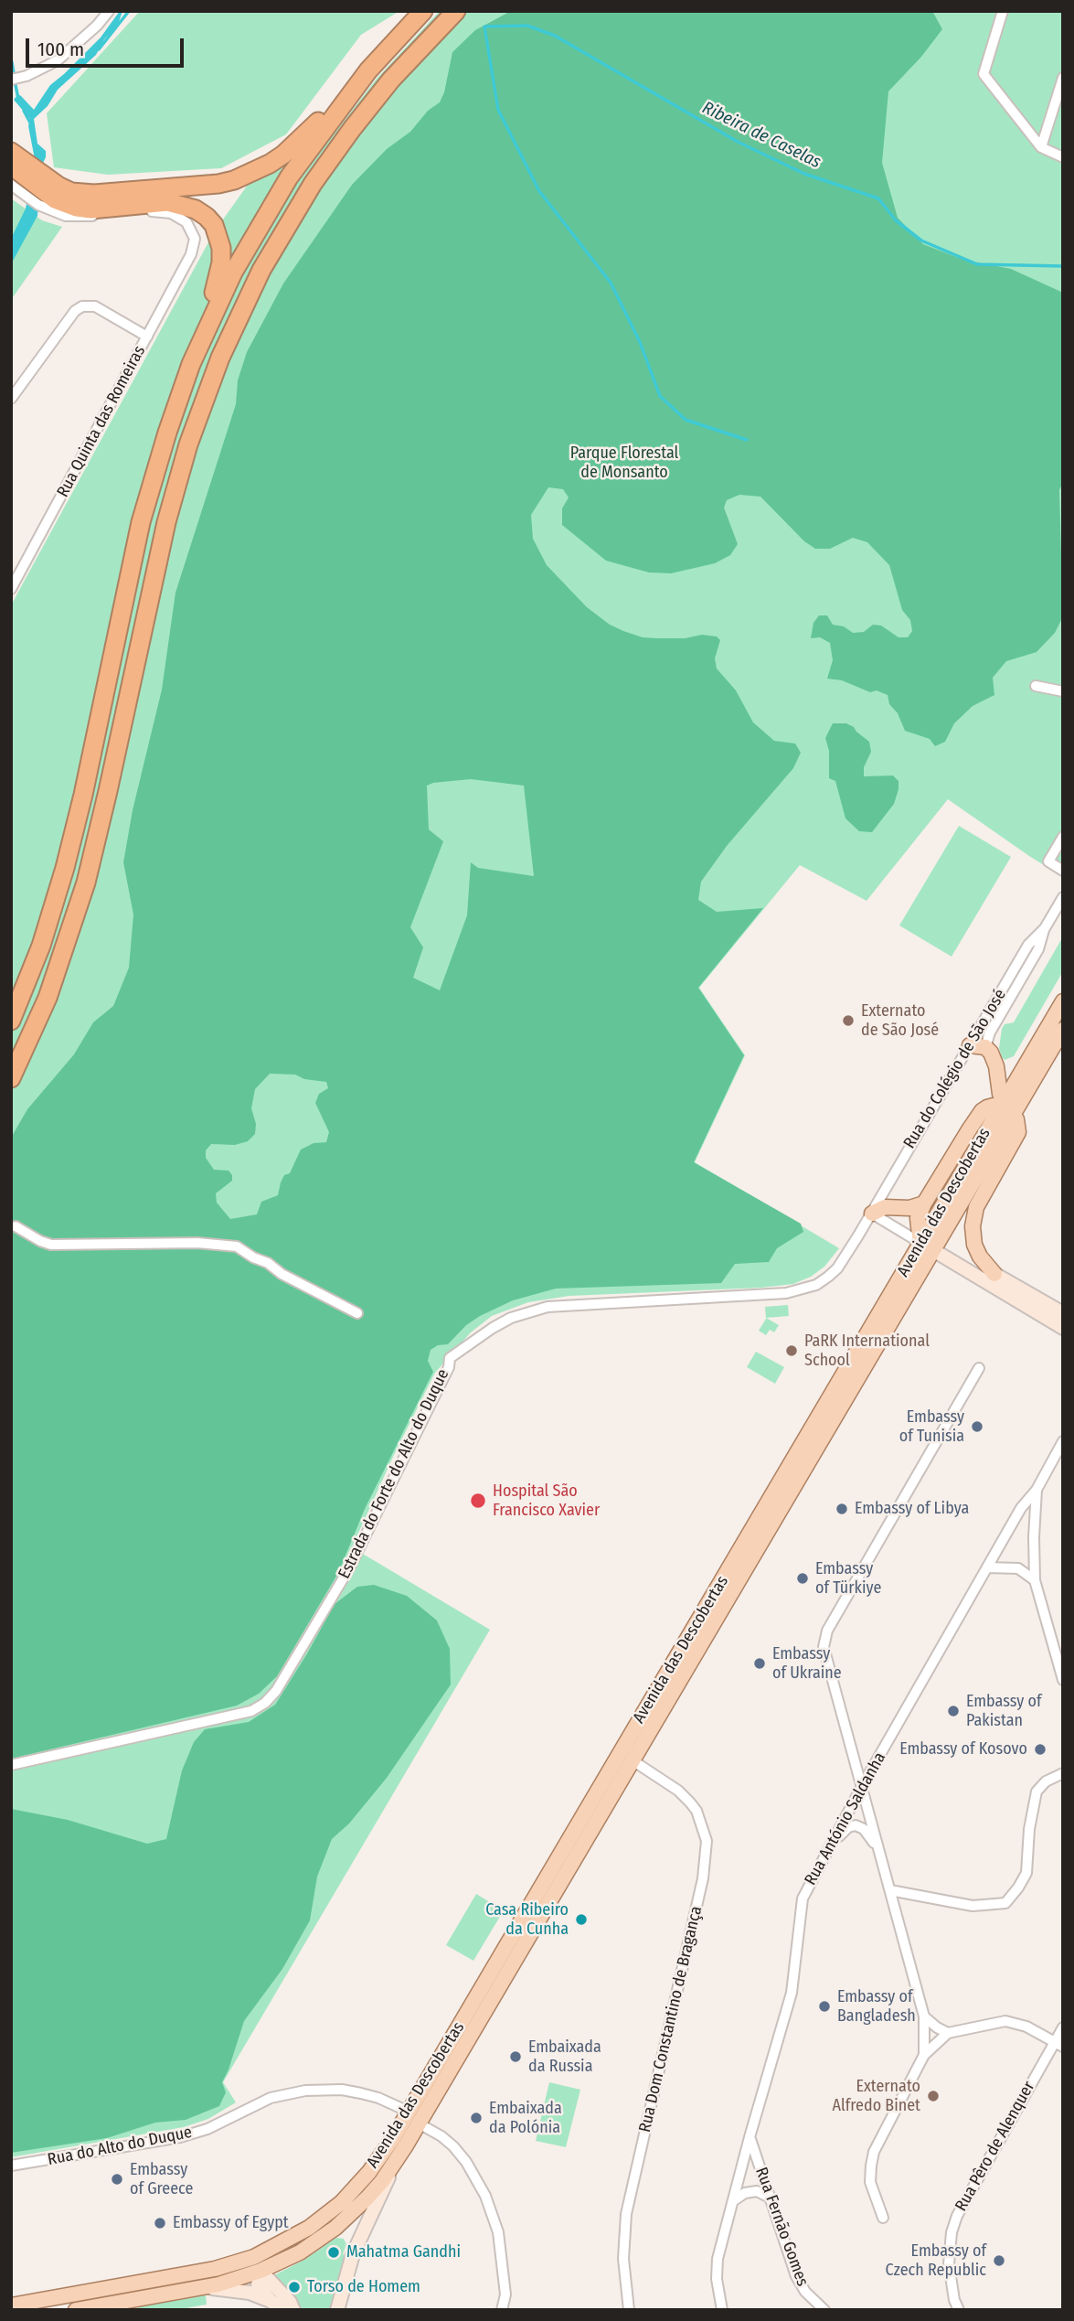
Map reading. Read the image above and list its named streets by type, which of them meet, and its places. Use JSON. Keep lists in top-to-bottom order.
{
  "streets": {
    "main road": ["Avenida das Descobertas"],
    "street": [
      "Rua Quinta das Romeiras",
      "Rua do Colégio de São José",
      "Estrada do Forte do Alto do Duque",
      "Rua António Saldanha",
      "Rua Dom Constantino de Bragança",
      "Rua do Alto do Duque",
      "Rua Pêro de Alenquer",
      "Rua Fernão Gomes"
    ]
  },
  "crossings": [
    ["Rua do Colégio de São José", "Estrada do Forte do Alto do Duque"],
    ["Avenida das Descobertas", "Rua Dom Constantino de Bragança"],
    ["Avenida das Descobertas", "Rua do Alto do Duque"],
    ["Rua António Saldanha", "Rua Fernão Gomes"]
  ],
  "water": ["Ribeira de Caselas"],
  "parks": ["Parque Florestal de Monsanto"],
  "places": [
    "Externato de São José",
    "PaRK International School",
    "Embassy of Tunisia",
    "Hospital São Francisco Xavier",
    "Embassy of Libya",
    "Embassy of Türkiye",
    "Embassy of Ukraine",
    "Embassy of Pakistan",
    "Embassy of Kosovo",
    "Casa Ribeiro da Cunha",
    "Embassy of Bangladesh",
    "Embaixada da Russia",
    "Externato Alfredo Binet",
    "Embaixada da Polónia",
    "Embassy of Greece",
    "Embassy of Egypt",
    "Mahatma Gandhi",
    "Embassy of Czech Republic",
    "Torso de Homem"
  ],
  "scale_bar": "100 m"
}
